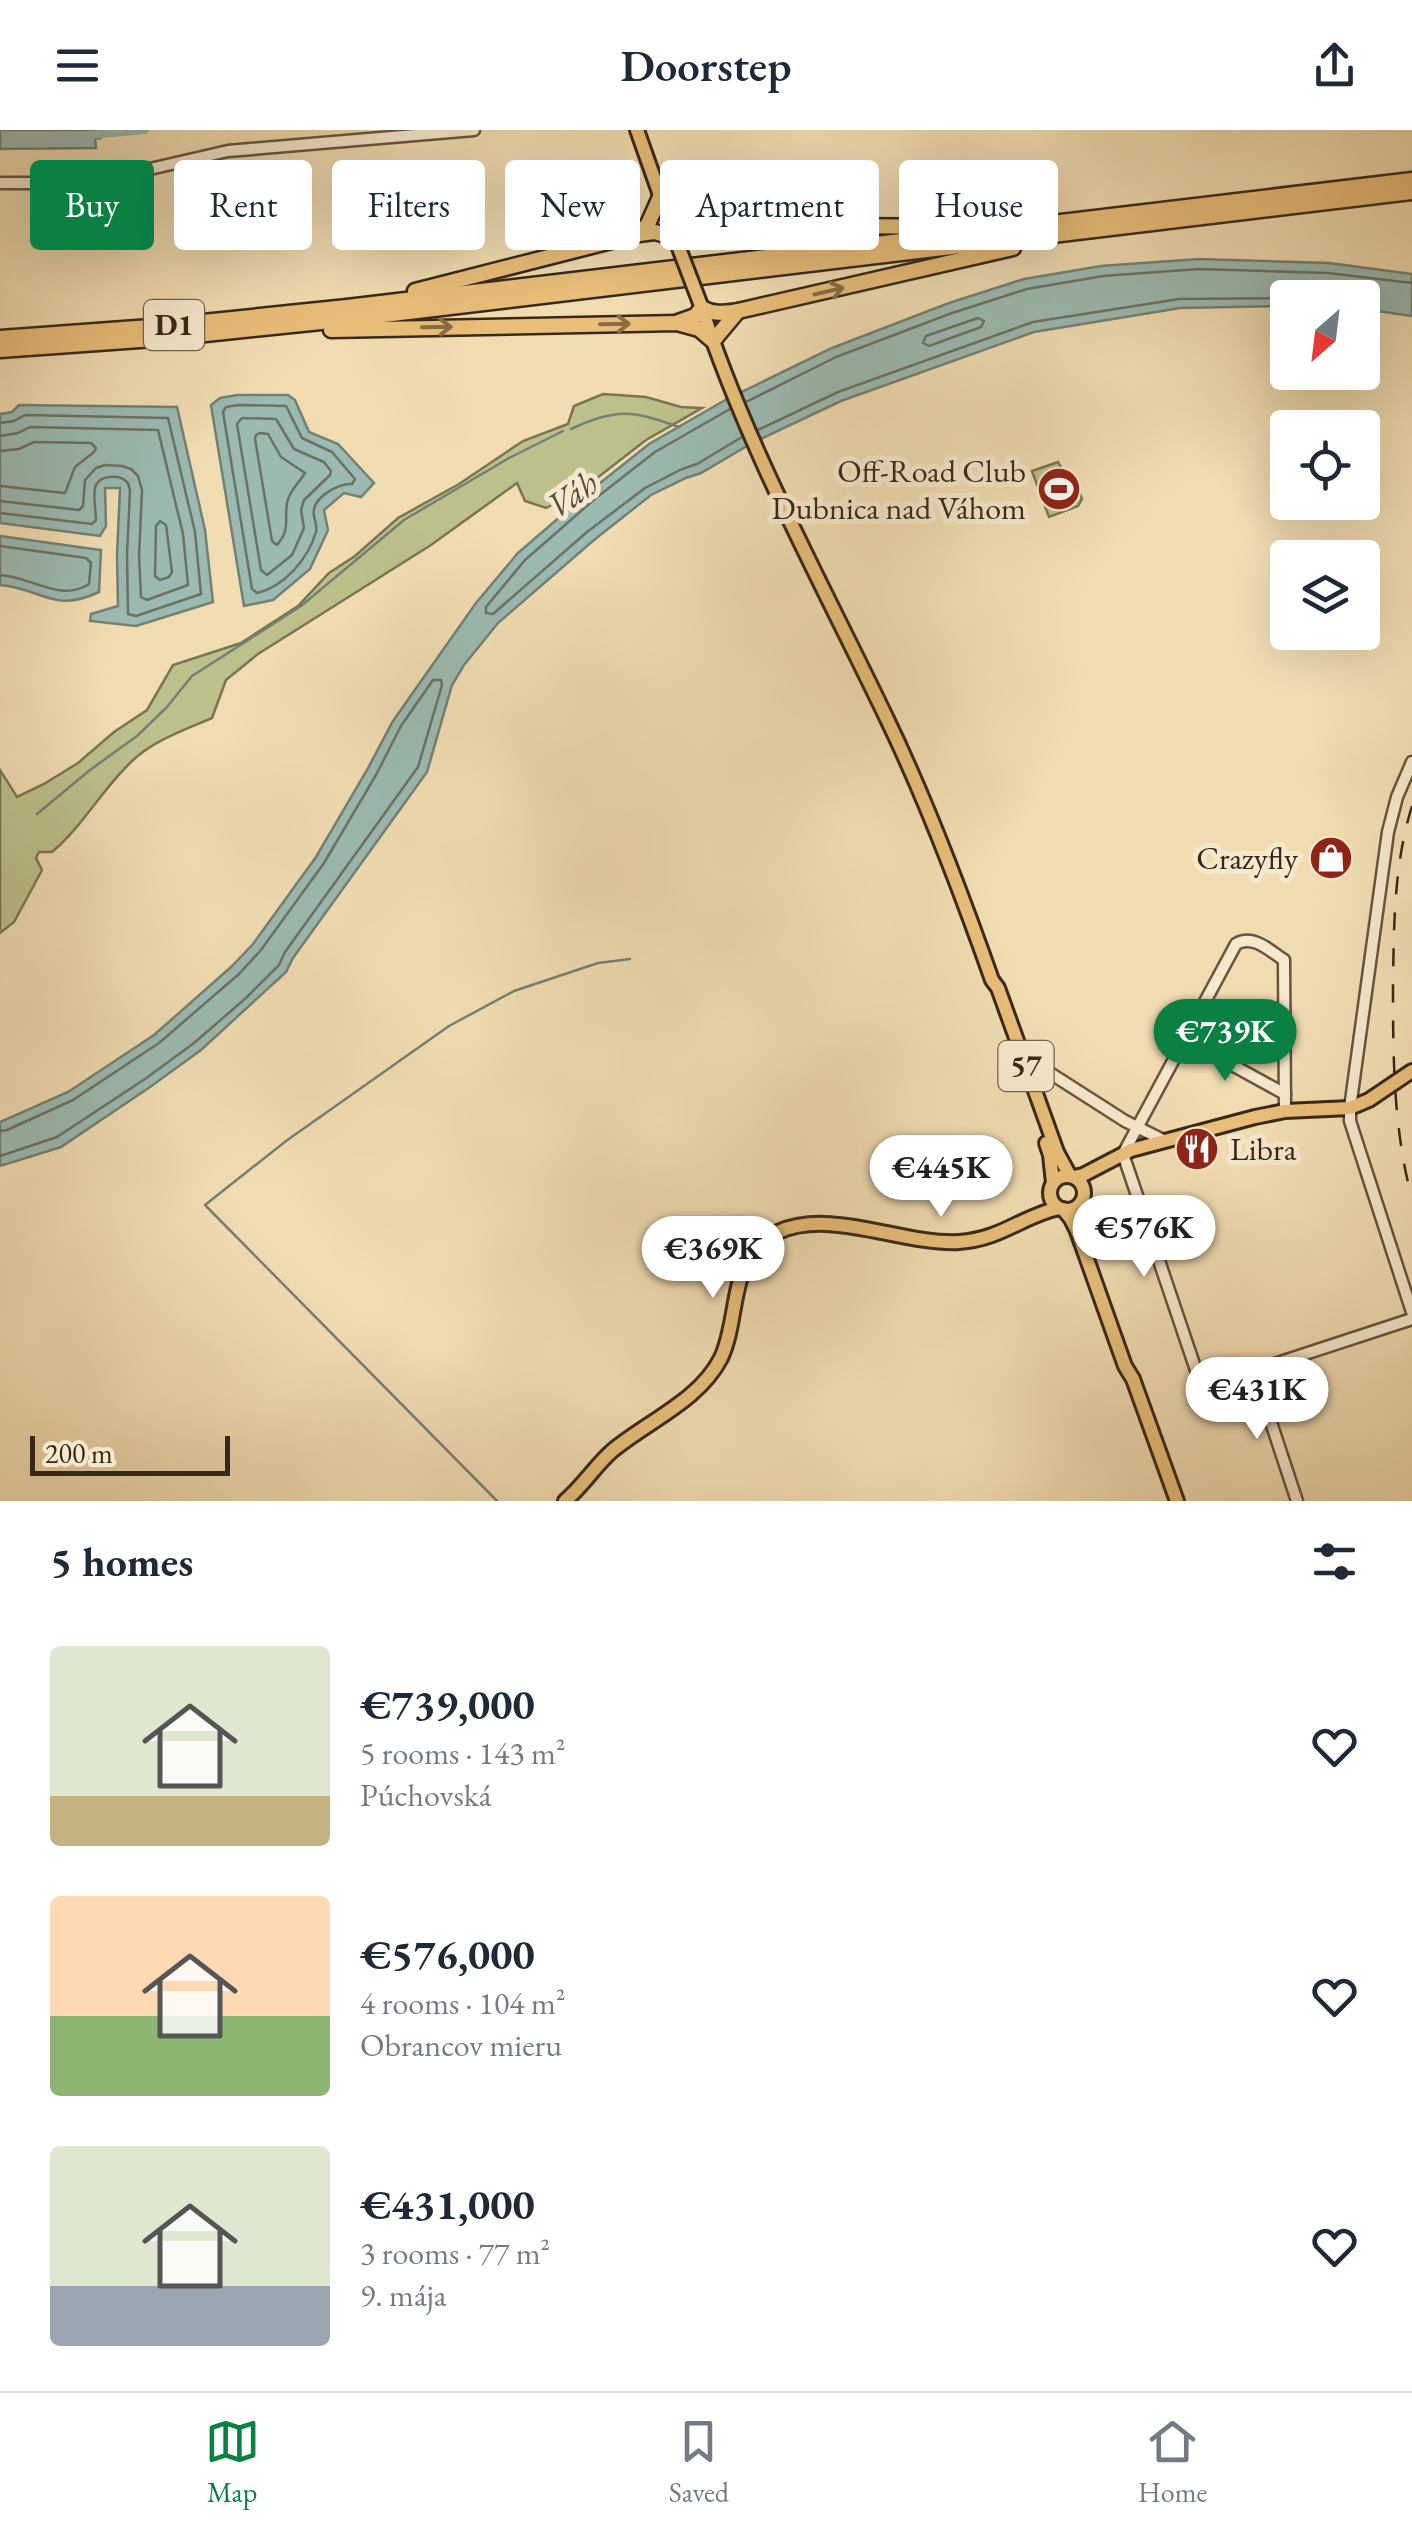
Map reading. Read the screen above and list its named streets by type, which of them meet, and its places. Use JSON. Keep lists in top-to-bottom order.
{
  "streets": {
    "highway": ["D1"],
    "main road": ["57"]
  },
  "water": ["Váh"],
  "places": {
    "sports": ["Off-Road Club Dubnica nad Váhom"],
    "shop": ["Crazyfly"],
    "restaurant": ["Libra"]
  },
  "scale_bar": "200 m",
  "north": "bottom left",
  "page": {
    "header": "Doorstep",
    "chip": [
      "Buy",
      "Rent",
      "Filters",
      "New",
      "Apartment",
      "House"
    ],
    "price": [
      "€739K",
      "€445K",
      "€576K",
      "€369K",
      "€431K"
    ],
    "scale": "200 m",
    "heading": "5 homes",
    "list": [
      {
        "name": "€739,000",
        "note": "5 rooms · 143 m² · Púchovská"
      },
      {
        "name": "€576,000",
        "note": "4 rooms · 104 m² · Obrancov mieru"
      },
      {
        "name": "€431,000",
        "note": "3 rooms · 77 m² · 9. mája"
      }
    ],
    "tabs": ["Map", "Saved", "Home"]
  }
}
